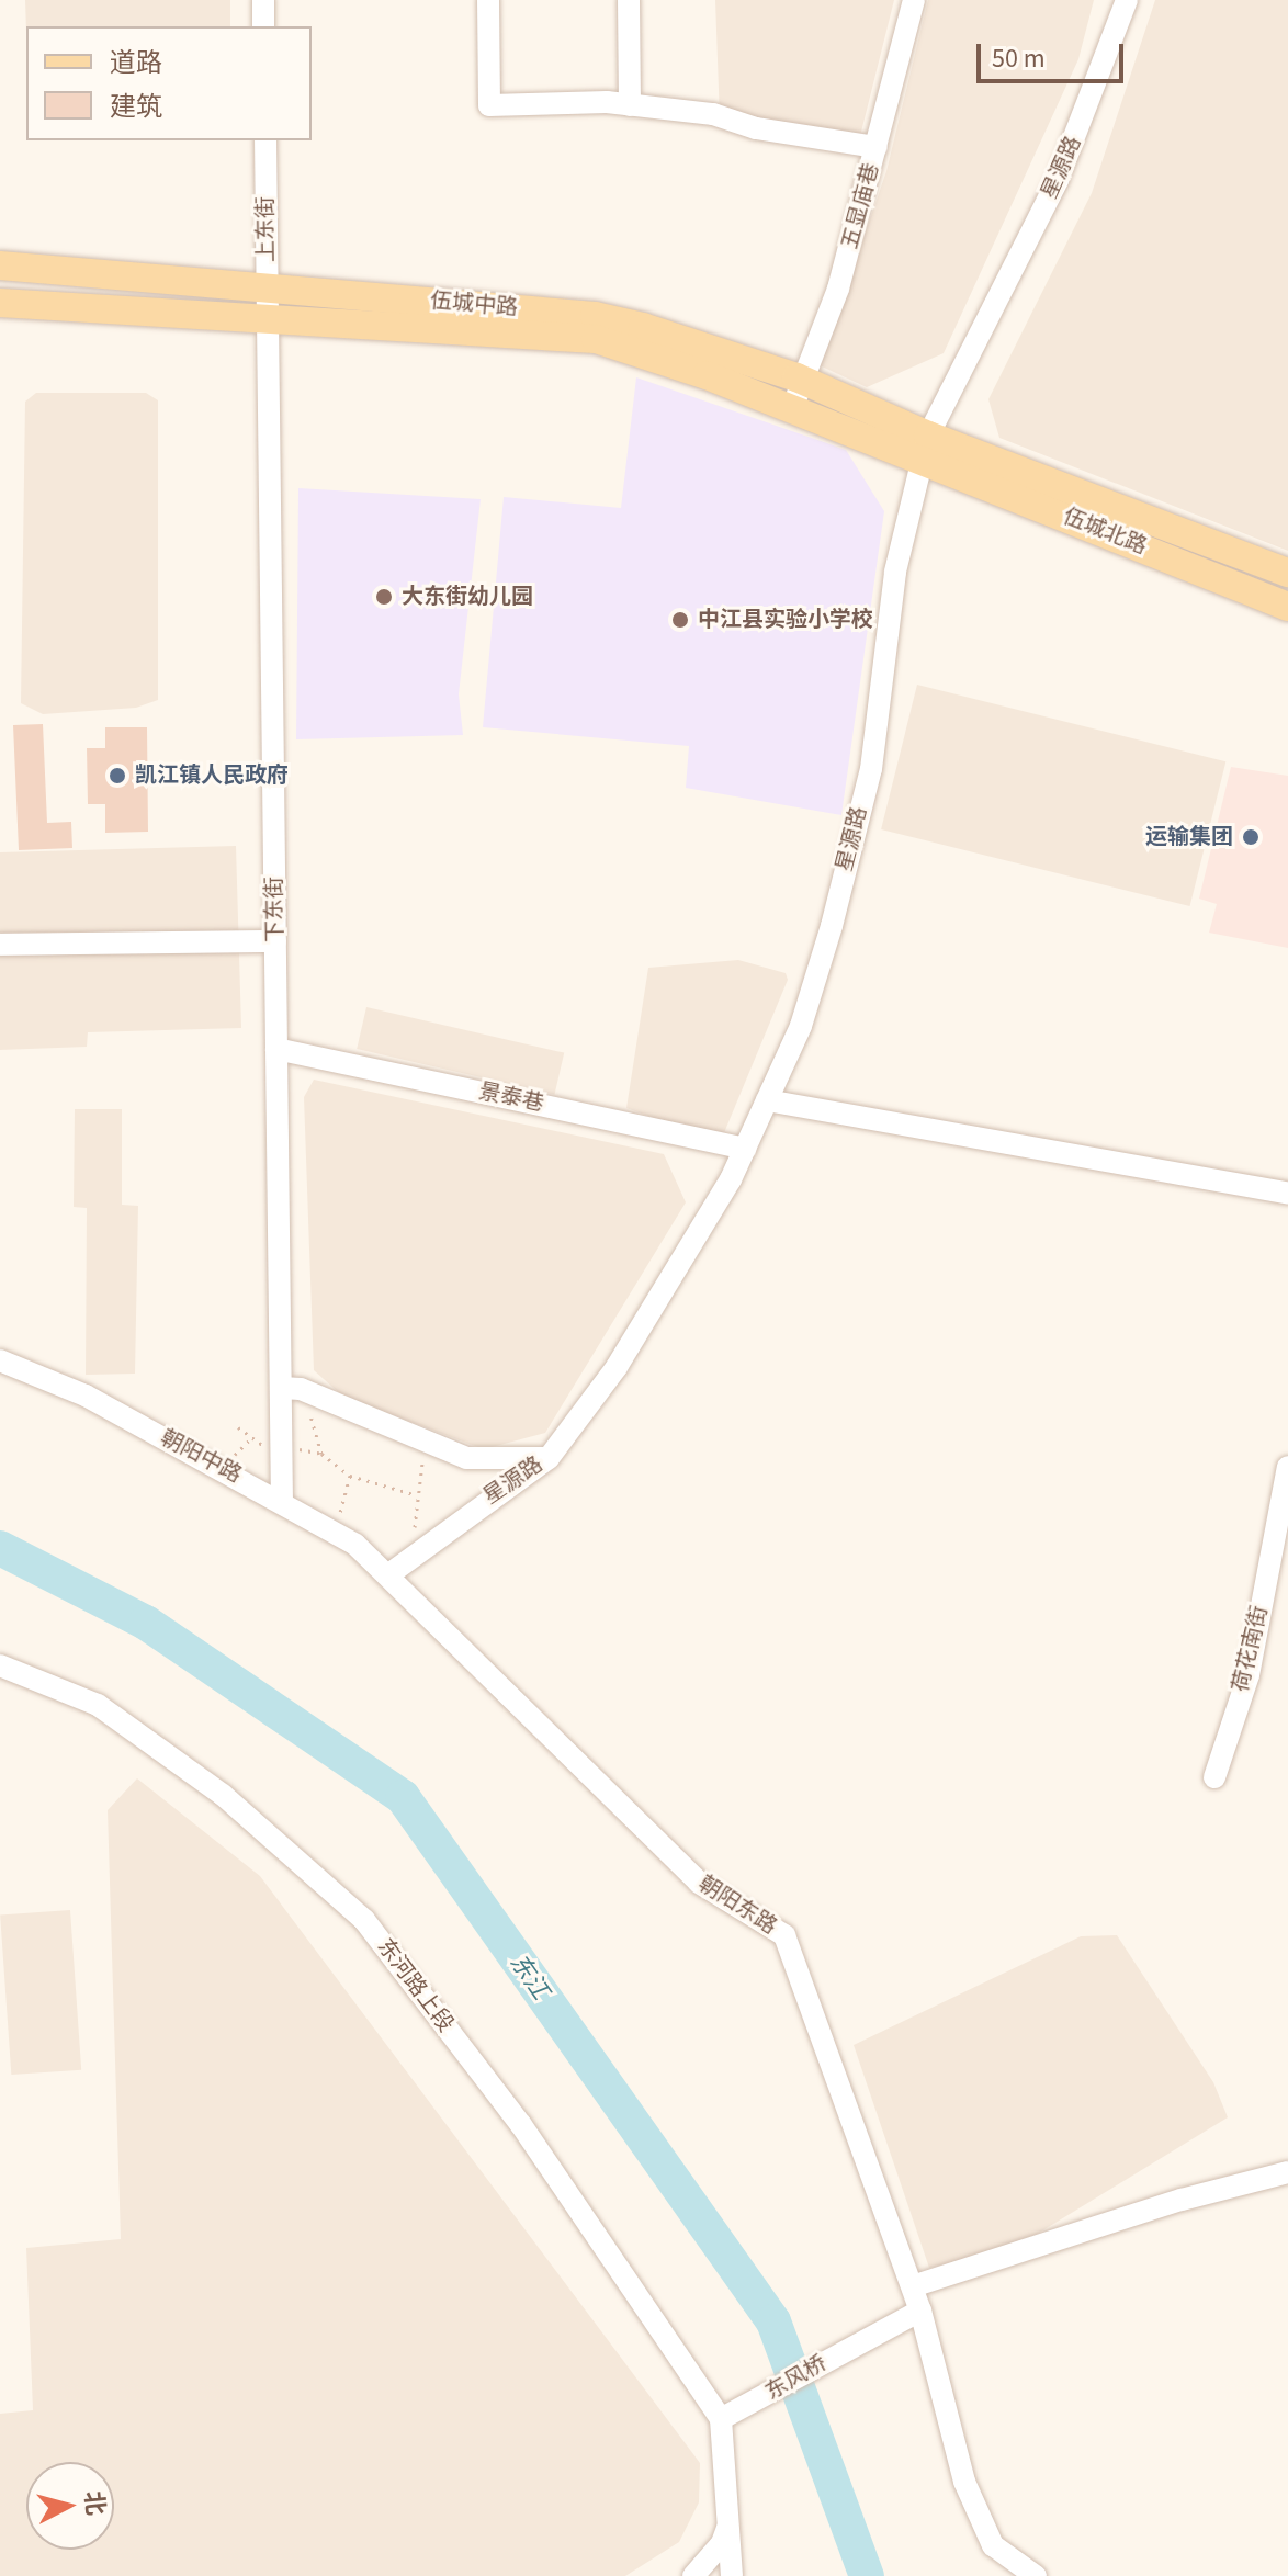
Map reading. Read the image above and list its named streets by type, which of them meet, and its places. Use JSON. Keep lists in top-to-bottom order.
{
  "streets": {
    "main road": ["伍城中路", "伍城北路"],
    "street": [
      "星源路",
      "五显庙巷",
      "上东街",
      "下东街",
      "景泰巷",
      "朝阳中路",
      "荷花南街",
      "朝阳东路",
      "东河路上段",
      "东风桥"
    ]
  },
  "crossings": [
    ["星源路", "伍城中路"],
    ["星源路", "伍城北路"],
    ["星源路", "景泰巷"],
    ["星源路", "朝阳中路"],
    ["星源路", "朝阳东路"],
    ["五显庙巷", "伍城中路"],
    ["上东街", "伍城中路"],
    ["上东街", "下东街"],
    ["伍城中路", "伍城北路"],
    ["伍城中路", "下东街"],
    ["下东街", "景泰巷"],
    ["下东街", "朝阳中路"],
    ["朝阳中路", "朝阳东路"],
    ["朝阳东路", "东风桥"],
    ["东河路上段", "东风桥"]
  ],
  "water": ["东江"],
  "places": [
    "大东街幼儿园",
    "中江县实验小学校",
    "凯江镇人民政府",
    "运输集团"
  ],
  "legend": ["道路", "建筑"],
  "scale_bar": "50 m",
  "north": "right"
}
